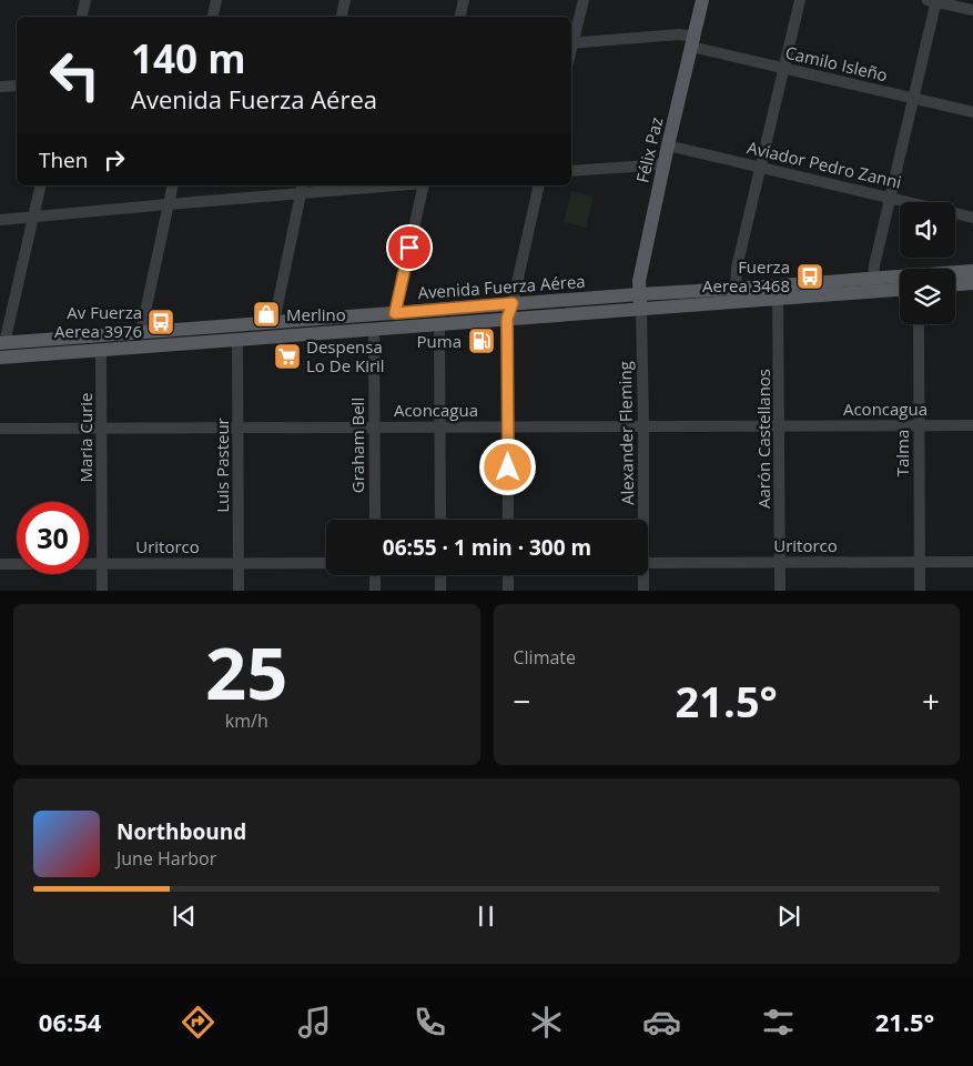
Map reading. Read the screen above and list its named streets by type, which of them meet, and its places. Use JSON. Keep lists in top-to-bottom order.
{
  "streets": {
    "main road": ["Félix Paz", "Avenida Fuerza Aérea"],
    "street": [
      "Camilo Isleño",
      "Aviador Pedro Zanni",
      "Aconcagua",
      "Alexander Fleming",
      "Maria Curie",
      "Aarón Castellanos",
      "Graham Bell",
      "Talma",
      "Luis Pasteur",
      "Uritorco"
    ]
  },
  "crossings": [
    ["Camilo Isleño", "Félix Paz"],
    ["Félix Paz", "Aviador Pedro Zanni"],
    ["Félix Paz", "Avenida Fuerza Aérea"],
    ["Félix Paz", "Alexander Fleming"],
    ["Avenida Fuerza Aérea", "Alexander Fleming"],
    ["Avenida Fuerza Aérea", "Maria Curie"],
    ["Avenida Fuerza Aérea", "Aarón Castellanos"],
    ["Avenida Fuerza Aérea", "Graham Bell"],
    ["Avenida Fuerza Aérea", "Luis Pasteur"],
    ["Aconcagua", "Alexander Fleming"],
    ["Aconcagua", "Maria Curie"],
    ["Aconcagua", "Aarón Castellanos"],
    ["Aconcagua", "Graham Bell"],
    ["Aconcagua", "Talma"],
    ["Aconcagua", "Luis Pasteur"],
    ["Maria Curie", "Uritorco"],
    ["Aarón Castellanos", "Uritorco"],
    ["Talma", "Uritorco"],
    ["Luis Pasteur", "Uritorco"]
  ],
  "places": {
    "bus stop": ["Fuerza Aerea 3468", "Av Fuerza Aerea 3976"],
    "shop": ["Merlino"],
    "fuel station": ["Puma"],
    "supermarket": ["Despensa Lo De Kiril"]
  },
  "page": {
    "turn": ["140 m", "Avenida Fuerza Aérea"],
    "then": "Then",
    "limit": "30",
    "trip": "06:55 · 1 min · 300 m",
    "tile": [
      ["25", "km/h"],
      "Climate"
    ],
    "heat": ["−", "21.5°", "+"],
    "song": ["Northbound", "June Harbor"],
    "tabs": ["06:54", "21.5°"]
  }
}
